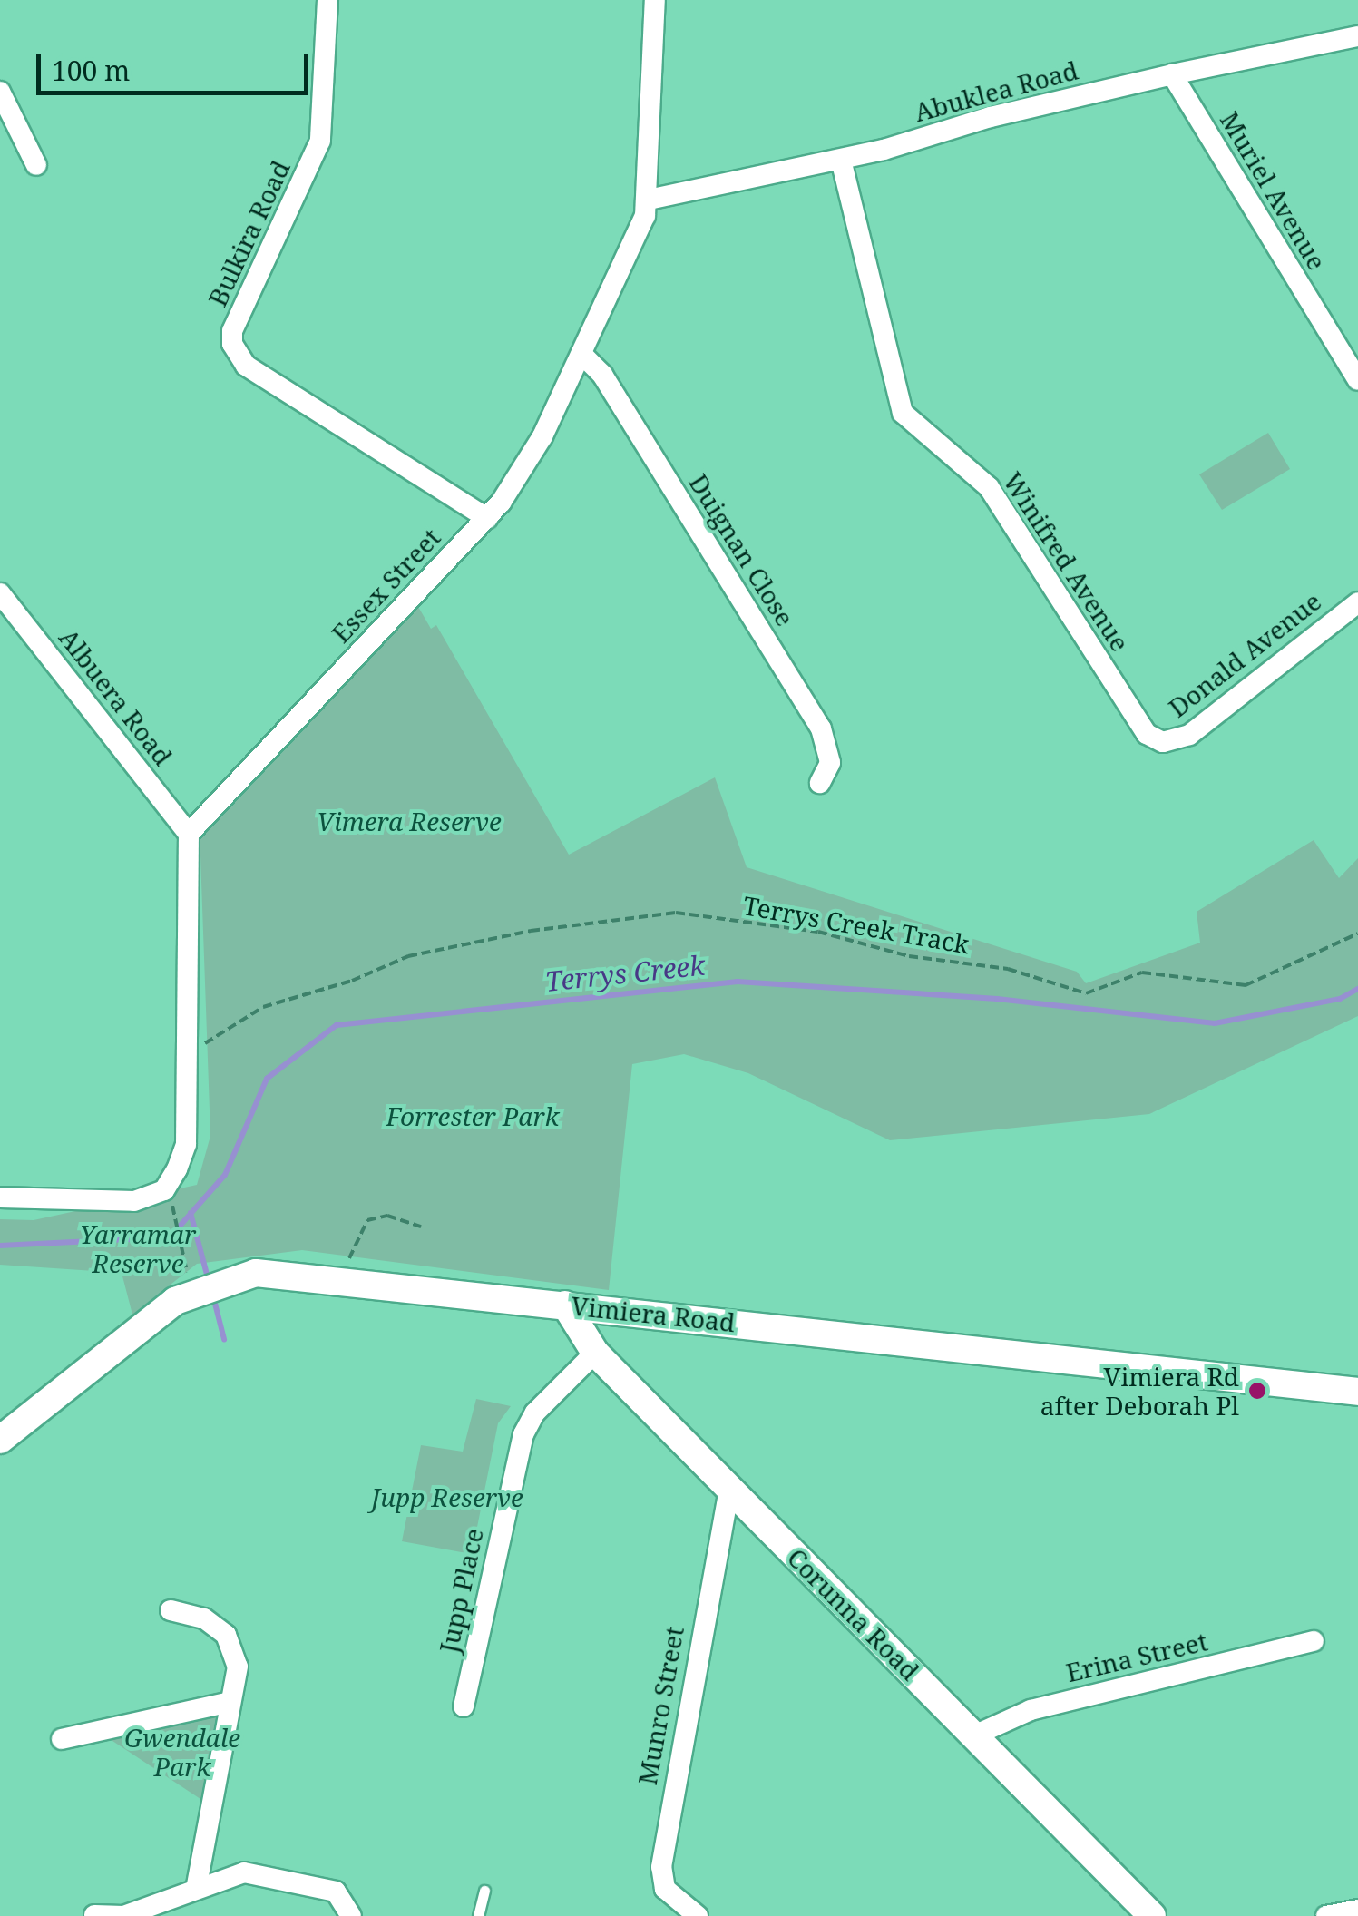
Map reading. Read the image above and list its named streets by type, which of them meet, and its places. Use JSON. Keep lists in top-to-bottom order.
{
  "streets": {
    "street": [
      "Abuklea Road",
      "Muriel Avenue",
      "Bulkira Road",
      "Duignan Close",
      "Winifred Avenue",
      "Essex Street",
      "Donald Avenue",
      "Albuera Road",
      "Vimiera Road",
      "Jupp Place",
      "Corunna Road",
      "Erina Street",
      "Munro Street"
    ],
    "path": ["Terrys Creek Track"]
  },
  "crossings": [
    ["Abuklea Road", "Muriel Avenue"],
    ["Abuklea Road", "Winifred Avenue"],
    ["Abuklea Road", "Essex Street"],
    ["Bulkira Road", "Essex Street"],
    ["Duignan Close", "Essex Street"],
    ["Winifred Avenue", "Donald Avenue"],
    ["Essex Street", "Albuera Road"],
    ["Vimiera Road", "Corunna Road"],
    ["Jupp Place", "Corunna Road"],
    ["Corunna Road", "Erina Street"],
    ["Corunna Road", "Munro Street"]
  ],
  "water": ["Terrys Creek"],
  "parks": [
    "Vimera Reserve",
    "Forrester Park",
    "Yarramar Reserve",
    "Jupp Reserve",
    "Gwendale Park"
  ],
  "places": ["Vimiera Rd after Deborah Pl"],
  "scale_bar": "100 m"
}
